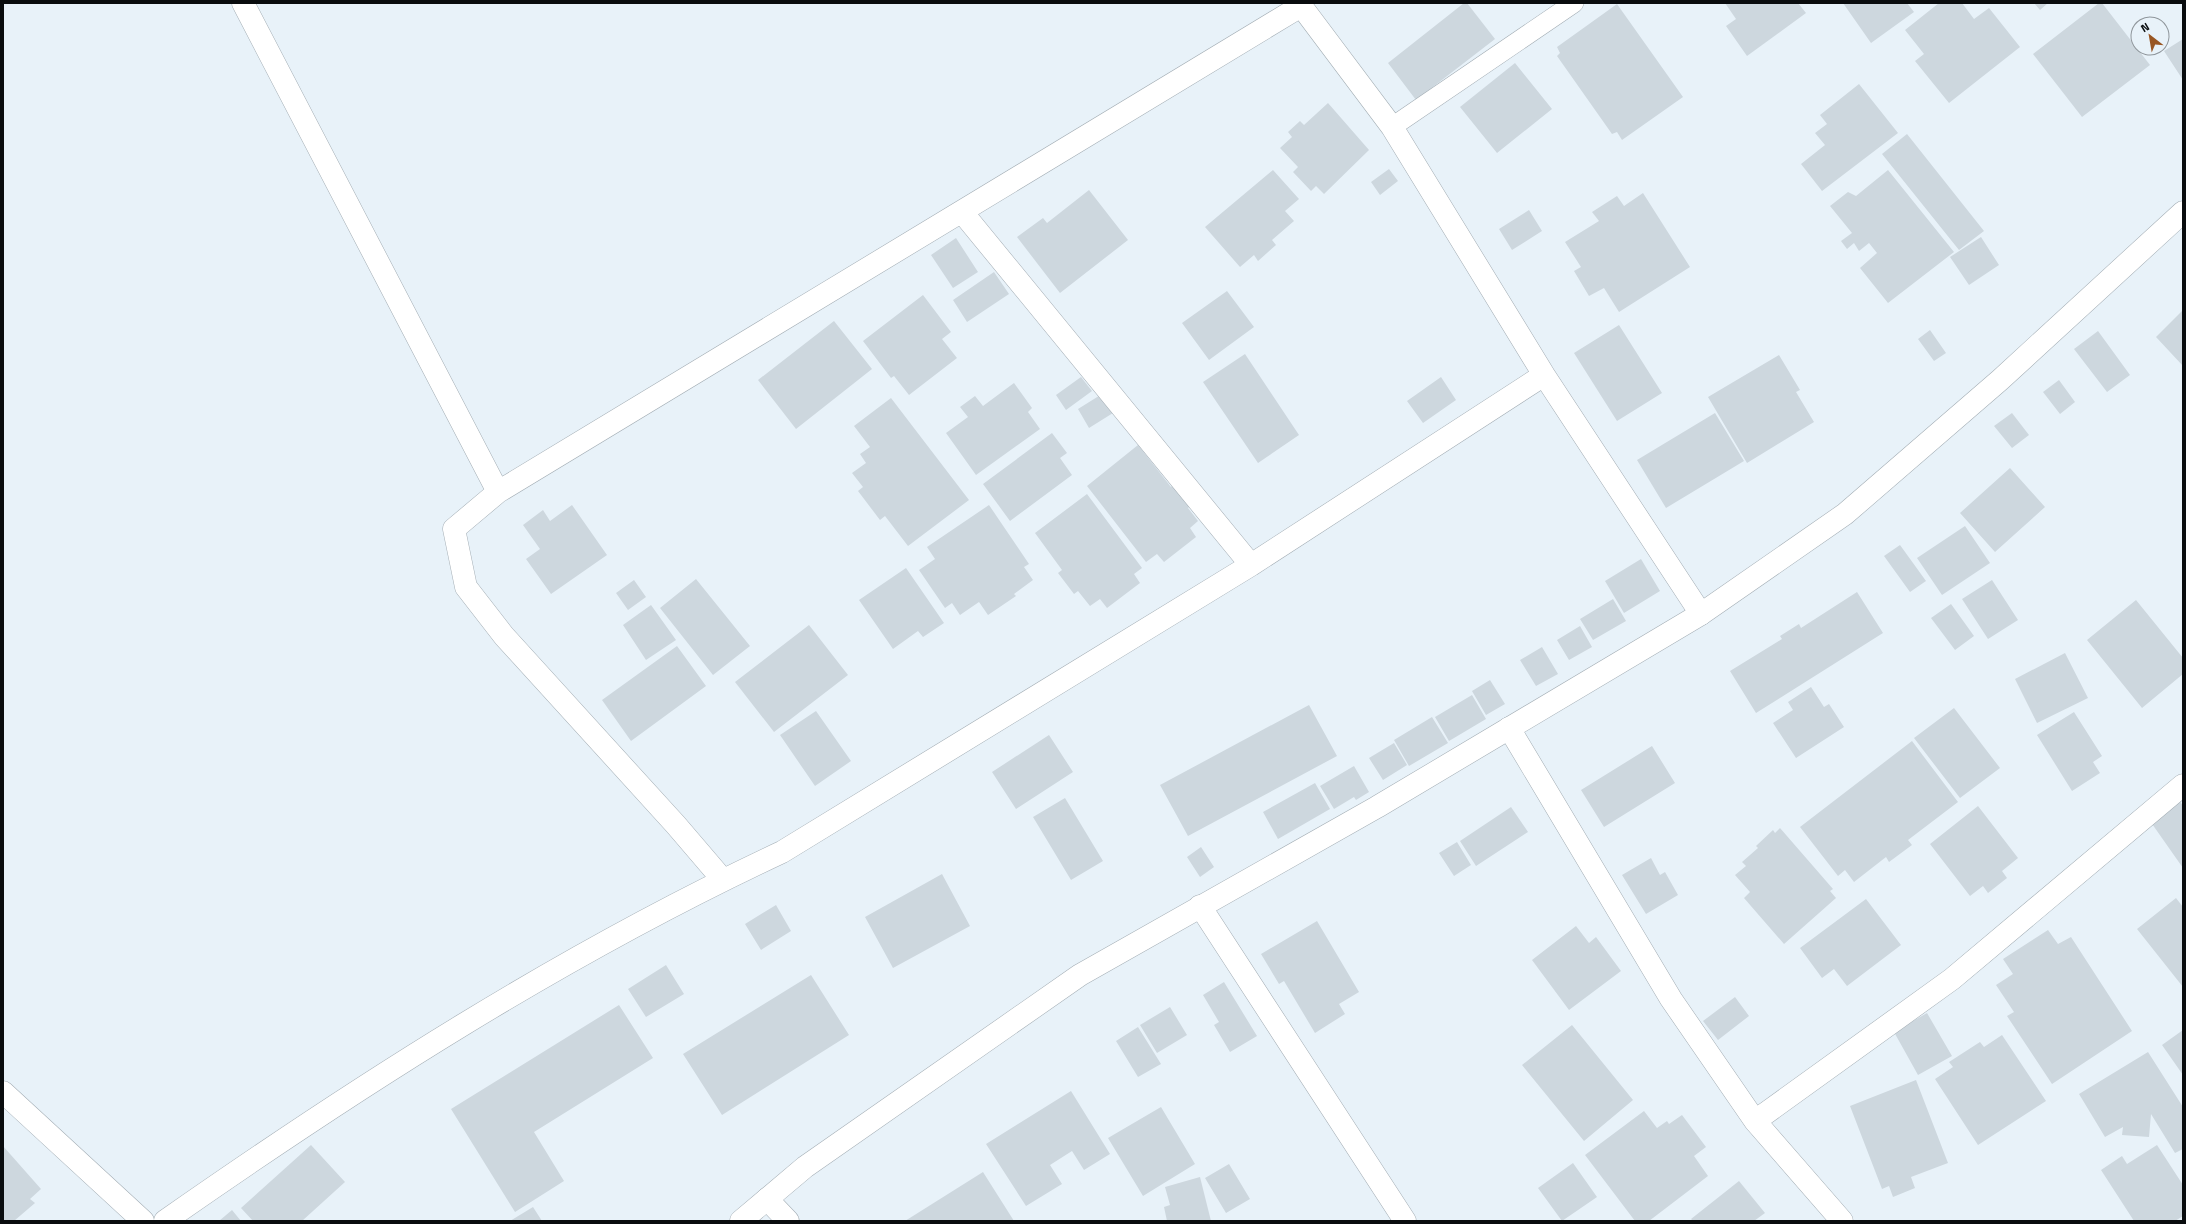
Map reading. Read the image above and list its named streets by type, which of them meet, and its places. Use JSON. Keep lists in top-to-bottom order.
{
  "north": "top left"
}
